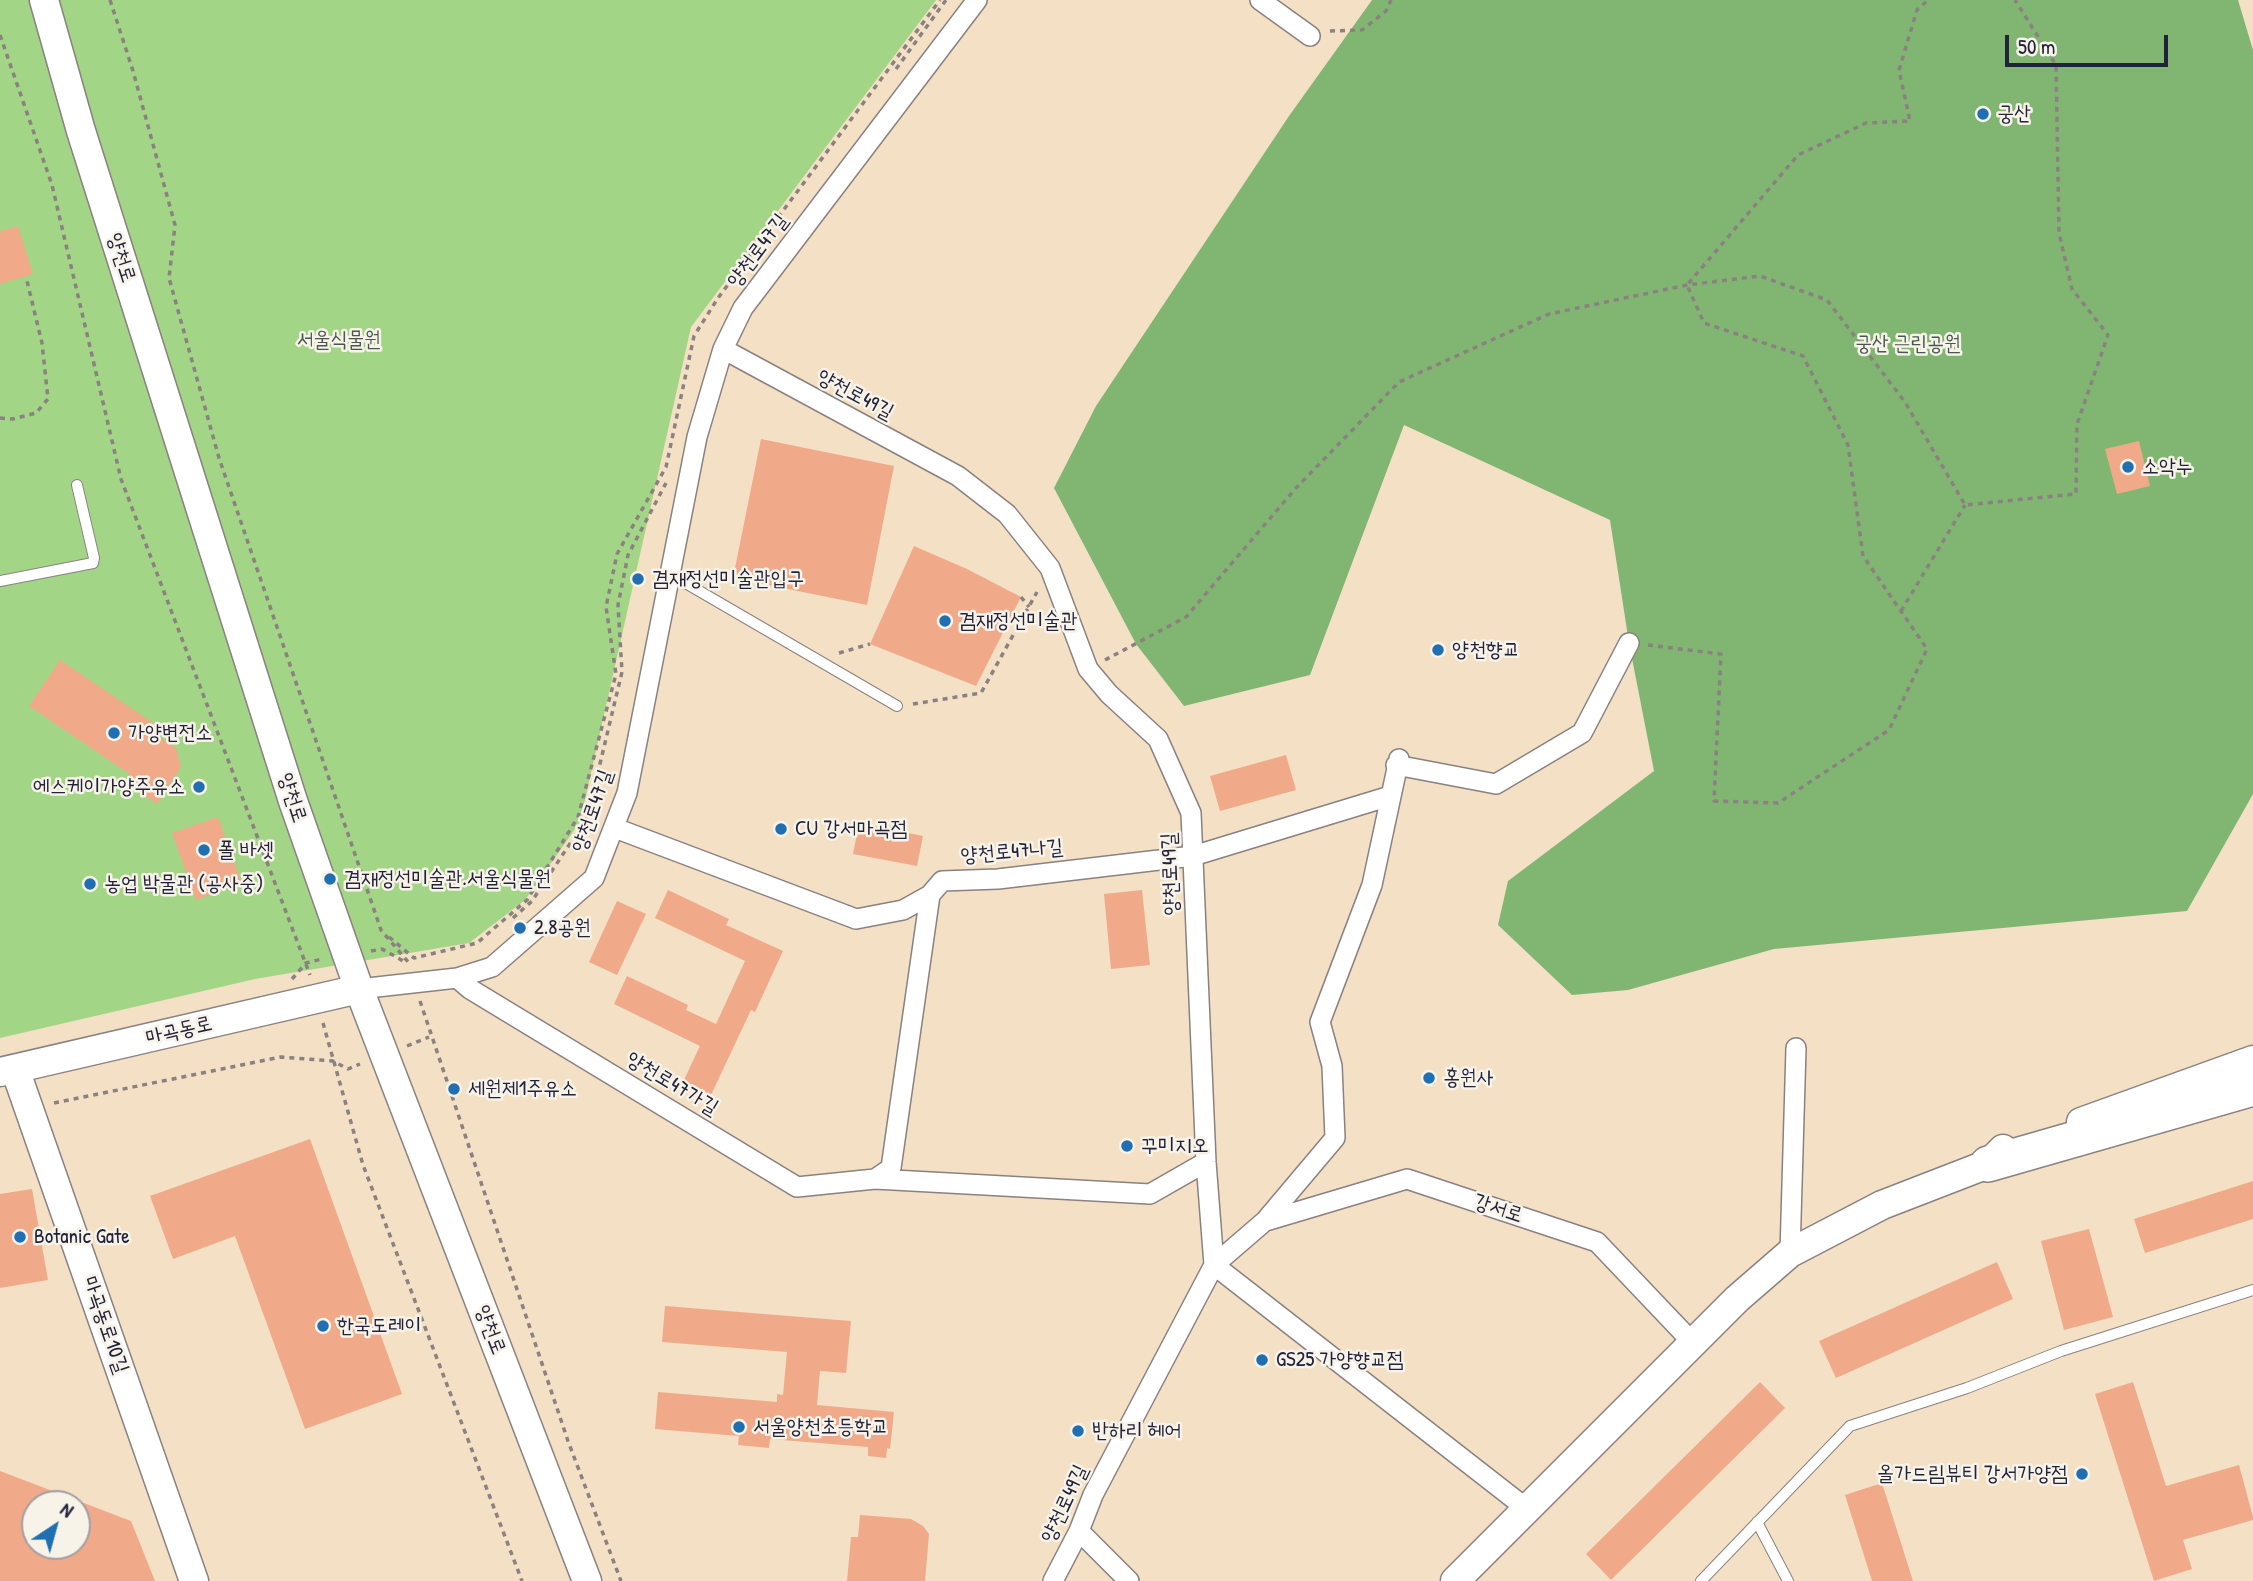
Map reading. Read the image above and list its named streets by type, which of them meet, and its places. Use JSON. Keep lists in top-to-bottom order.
{
  "streets": {
    "main road": ["양천로", "마곡동로", "마곡동로10길"],
    "street": [
      "양천로47길",
      "양천로49길",
      "양천로47나길",
      "양천로47가길",
      "강서로"
    ]
  },
  "crossings": [
    ["양천로47길", "양천로"],
    ["양천로47길", "양천로49길"],
    ["양천로47길", "양천로47나길"],
    ["양천로47길", "마곡동로"],
    ["양천로47길", "양천로47가길"],
    ["양천로", "마곡동로"],
    ["양천로49길", "양천로47나길"],
    ["양천로49길", "양천로47가길"],
    ["마곡동로", "마곡동로10길"]
  ],
  "parks": ["서울식물원", "궁산 근린공원"],
  "places": [
    "궁산",
    "소악누",
    "겸재정선미술관입구",
    "겸재정선미술관",
    "양천향교",
    "가양변전소",
    "에스케이가양주유소",
    "CU 강서마곡점",
    "폴 바셋",
    "겸재정선미술관.서울식물원",
    "농업 박물관 (공사중)",
    "2.8공원",
    "홍원사",
    "세원제1주유소",
    "꾸미지오",
    "Botanic Gate",
    "한국도레이",
    "GS25 가양향교점",
    "서울양천초등학교",
    "반하리 헤어",
    "올가드림뷰티 강서가양점"
  ],
  "scale_bar": "50 m",
  "north": "top right"
}
